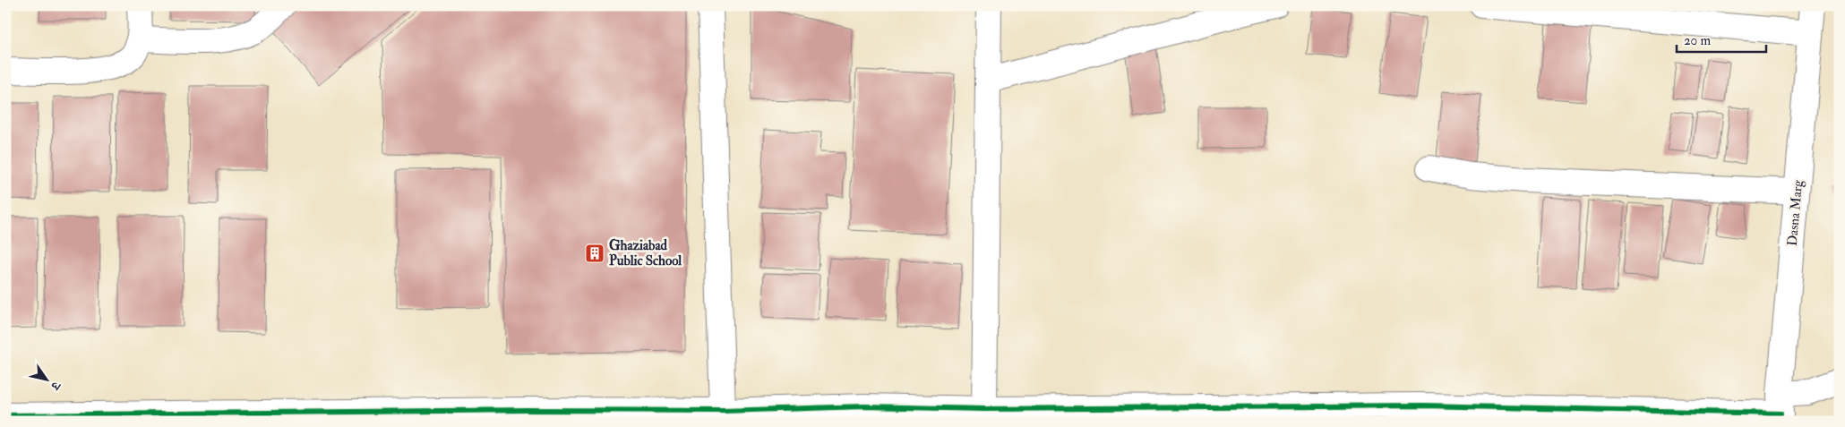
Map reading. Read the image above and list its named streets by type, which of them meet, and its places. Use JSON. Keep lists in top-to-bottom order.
{
  "streets": {
    "street": ["Dasna Marg"]
  },
  "places": {
    "building": ["Ghaziabad Public School"]
  },
  "scale_bar": "20 m",
  "north": "bottom right"
}
